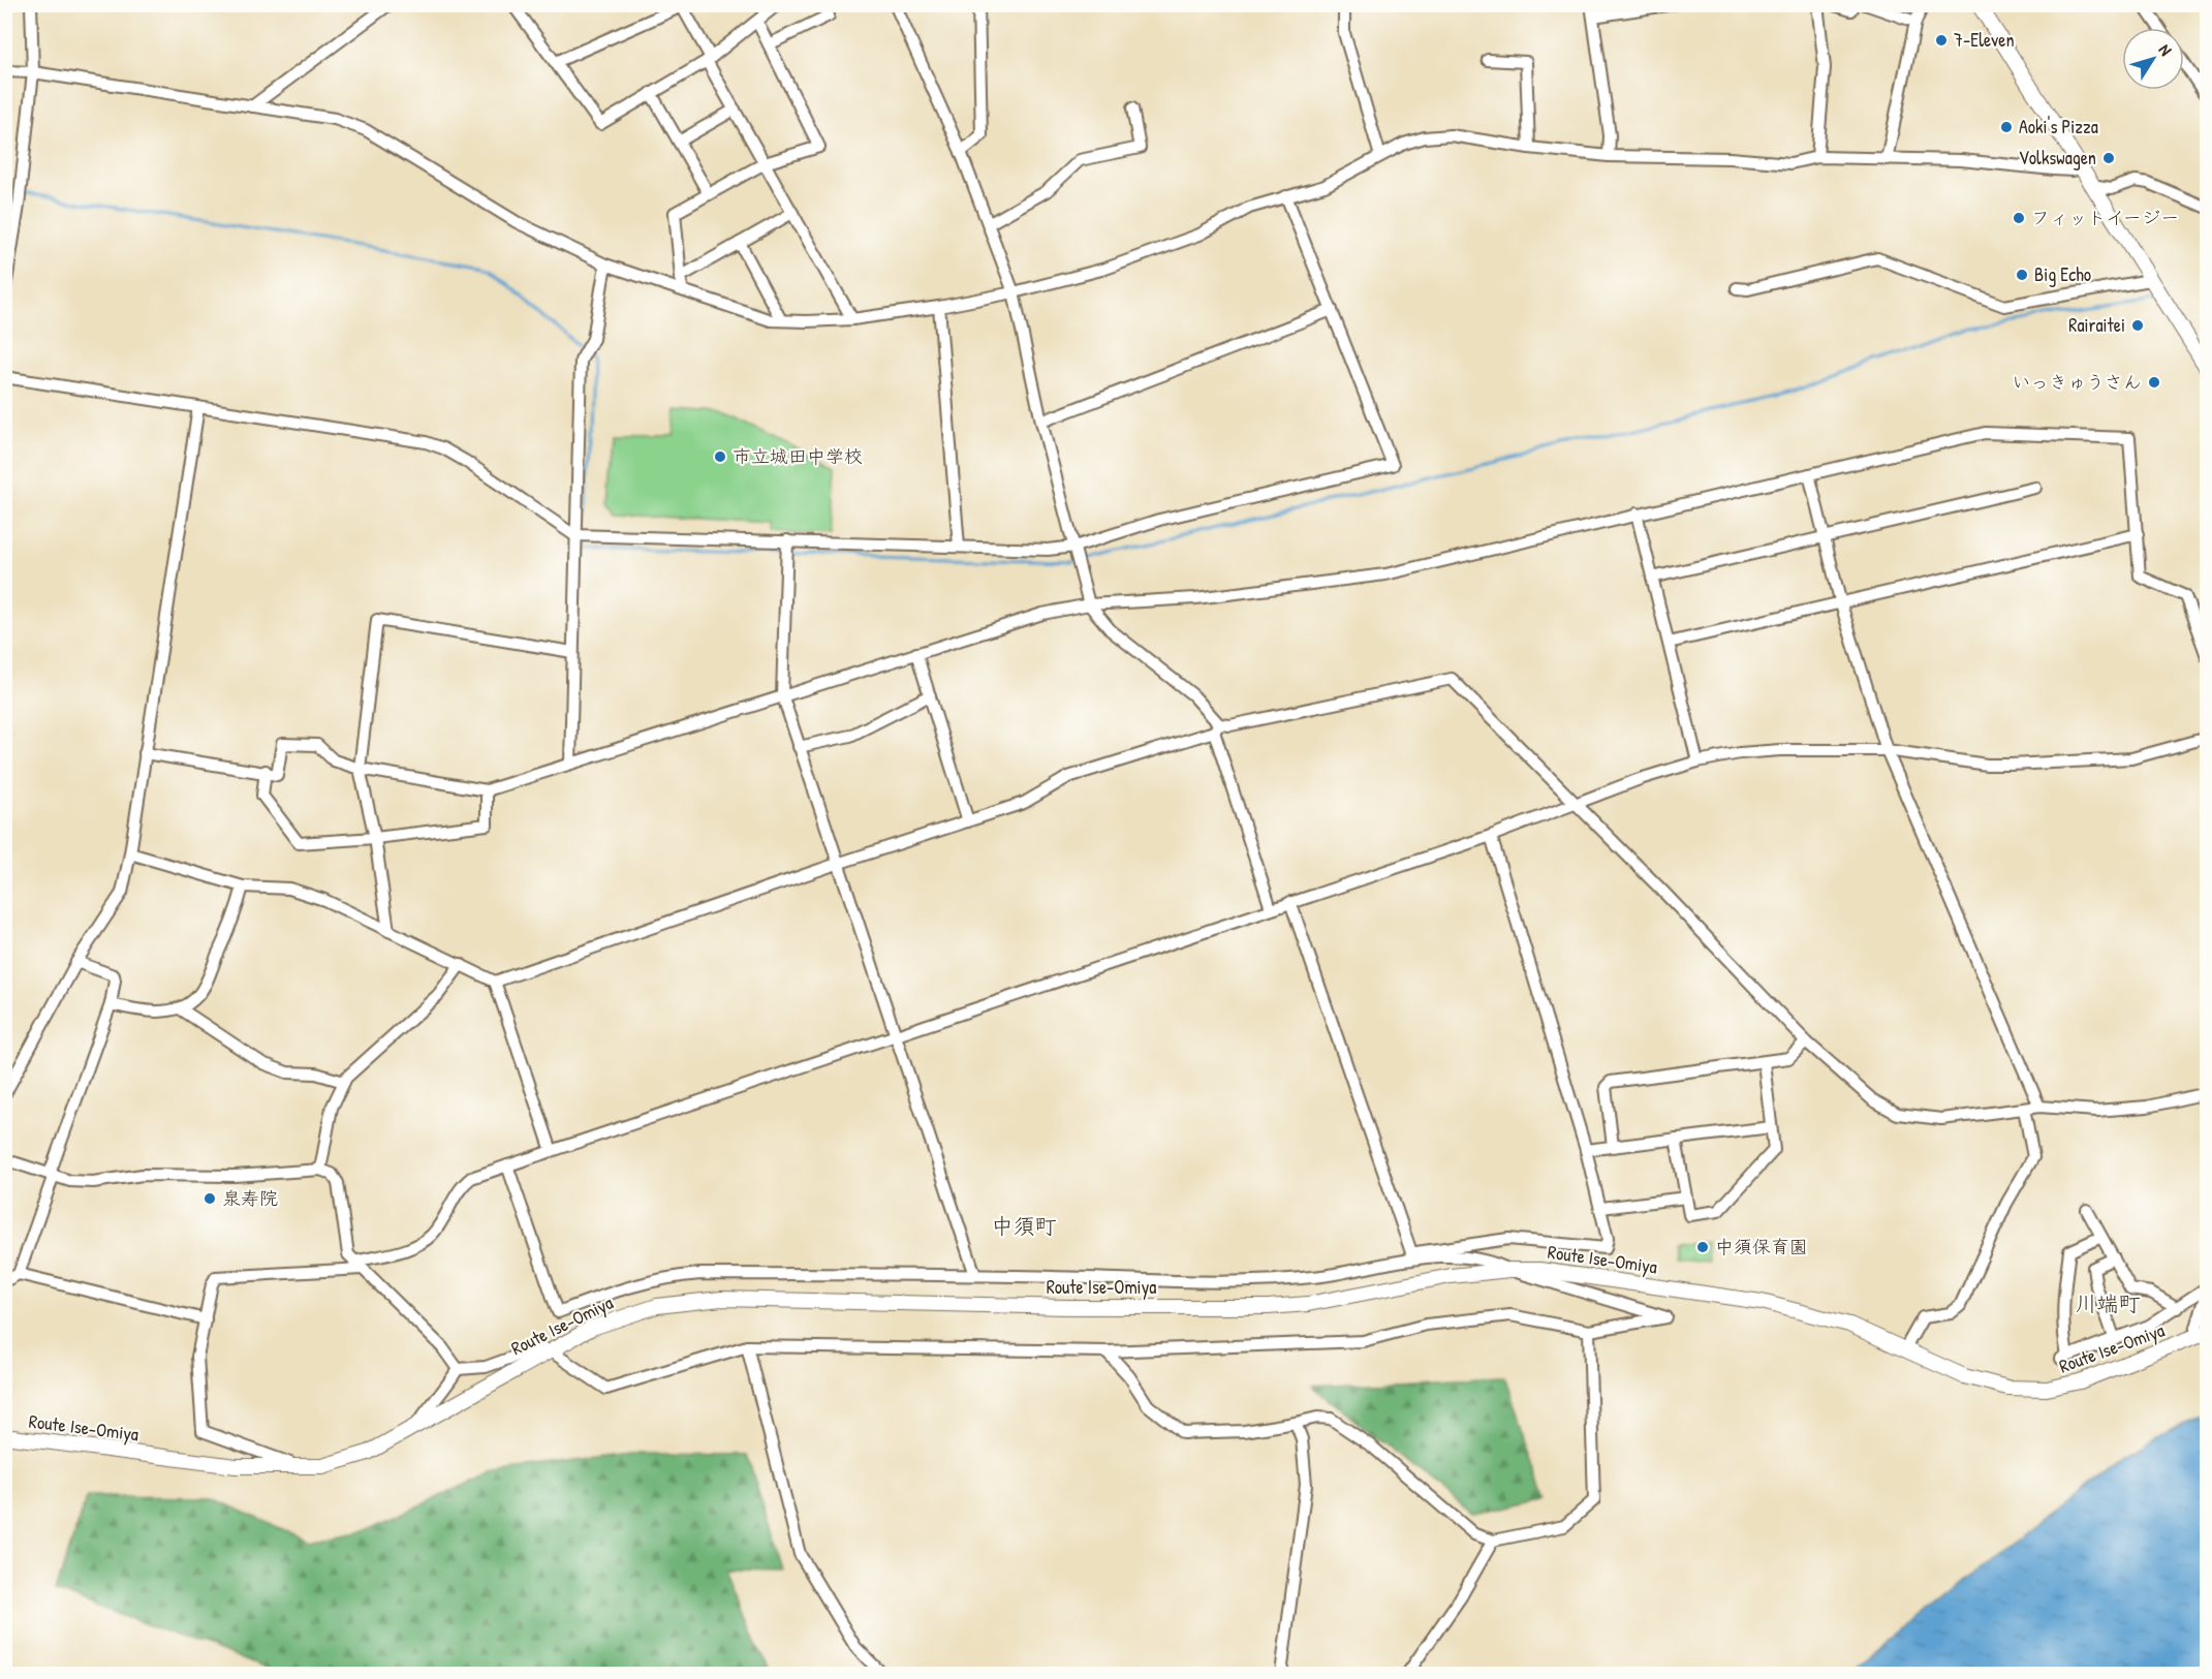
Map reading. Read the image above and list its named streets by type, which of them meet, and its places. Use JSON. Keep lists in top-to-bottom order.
{
  "streets": {
    "main road": ["Route Ise-Omiya"]
  },
  "districts": ["中須町", "川端町"],
  "places": [
    "7-Eleven",
    "Aoki's Pizza",
    "Volkswagen",
    "フィットイージー",
    "Big Echo",
    "Rairaitei",
    "いっきゅうさん",
    "市立城田中学校",
    "泉寿院",
    "中須保育園"
  ],
  "north": "top right"
}
